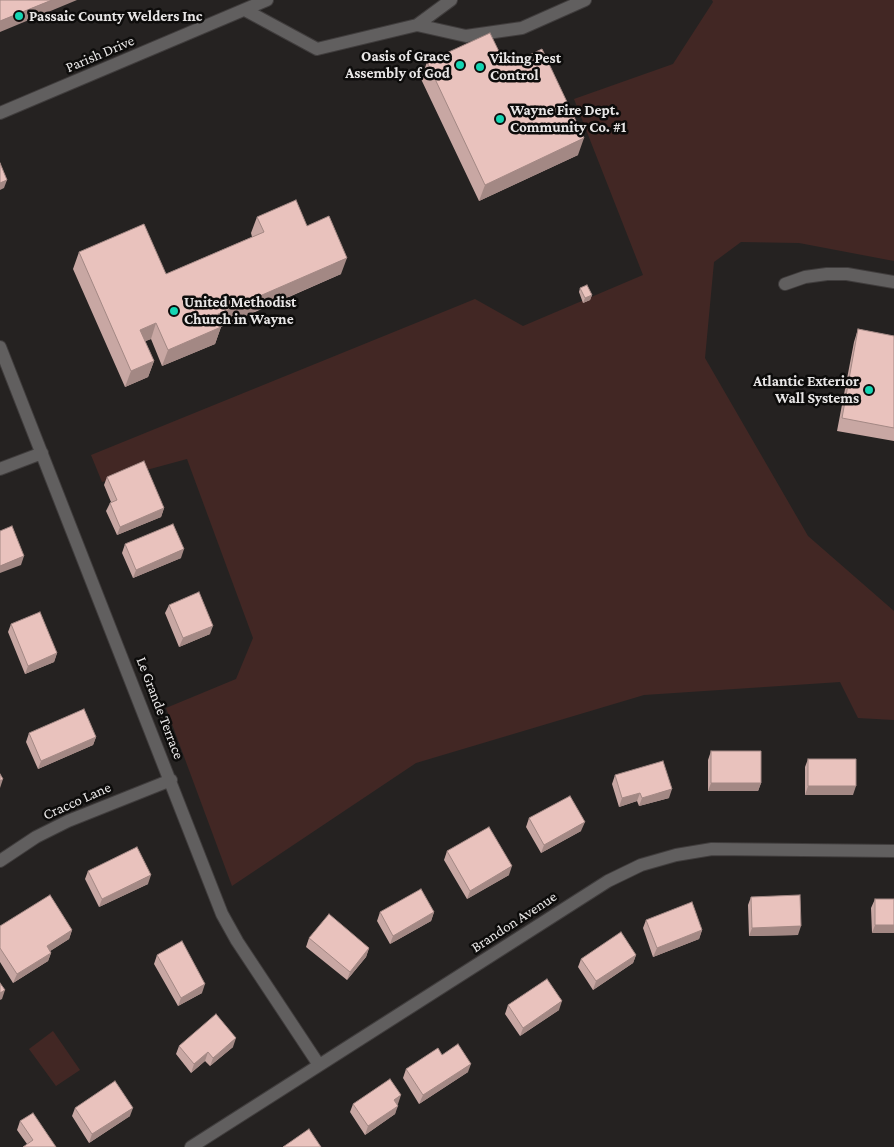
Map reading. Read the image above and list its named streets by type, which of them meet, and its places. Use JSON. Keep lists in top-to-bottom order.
{
  "streets": {
    "street": [
      "Parish Drive",
      "Le Grande Terrace",
      "Cracco Lane",
      "Brandon Avenue"
    ]
  },
  "crossings": [
    ["Le Grande Terrace", "Cracco Lane"],
    ["Le Grande Terrace", "Brandon Avenue"]
  ],
  "places": [
    "Passaic County Welders Inc",
    "Oasis of Grace Assembly of God",
    "Viking Pest Control",
    "Wayne Fire Dept. Community Co. #1",
    "United Methodist Church in Wayne",
    "Atlantic Exterior Wall Systems"
  ]
}
